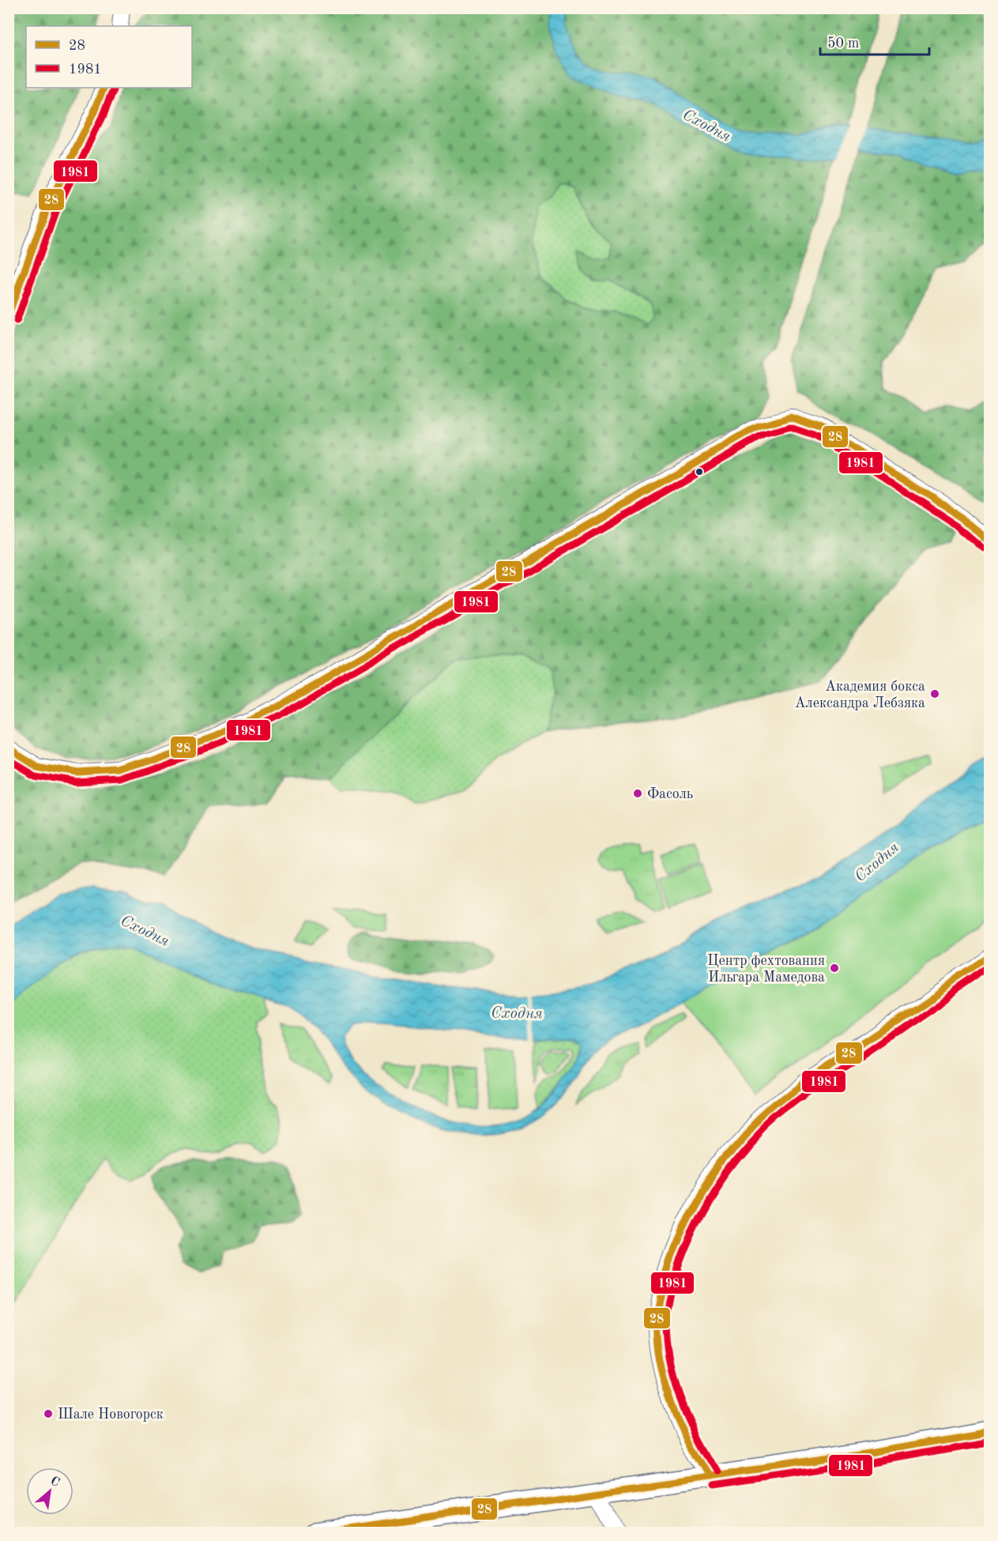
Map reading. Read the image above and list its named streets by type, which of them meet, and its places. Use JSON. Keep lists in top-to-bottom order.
{
  "water": ["Сходня"],
  "places": [
    "Академия бокса Александра Лебзяка",
    "Фасоль",
    "Центр фехтования Ильгара Мамедова",
    "Шале Новогорск"
  ],
  "lines": ["transit line 28", "transit line 1981"],
  "legend": ["28", "1981"],
  "scale_bar": "50 m",
  "north": "top right"
}
